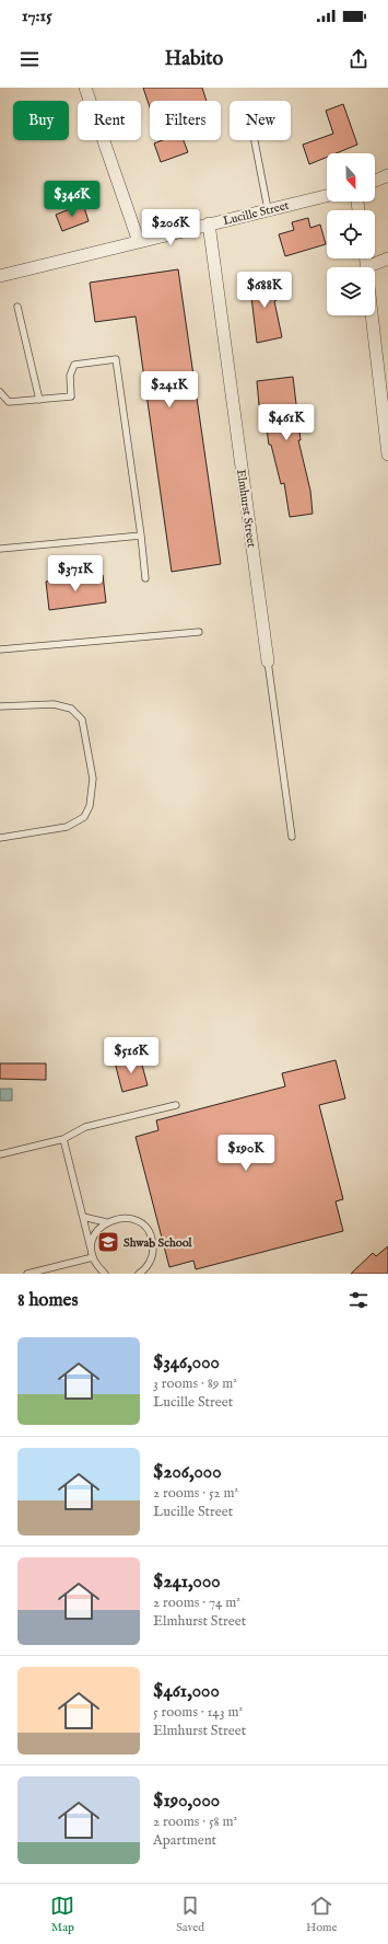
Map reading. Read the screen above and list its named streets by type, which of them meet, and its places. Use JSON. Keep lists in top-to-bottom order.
{
  "streets": {
    "street": ["Lucille Street", "Elmhurst Street"]
  },
  "crossings": [
    ["Lucille Street", "Elmhurst Street"]
  ],
  "places": {
    "school or university": ["Shwab School"]
  },
  "north": "bottom",
  "page": {
    "status": "17:15",
    "header": "Habito",
    "chip": [
      "Buy",
      "Rent",
      "Filters",
      "New"
    ],
    "price": [
      "$346K",
      "$206K",
      "$688K",
      "$241K",
      "$461K",
      "$371K",
      "$516K",
      "$190K"
    ],
    "heading": "8 homes",
    "list": [
      {
        "name": "$346,000",
        "note": "3 rooms · 89 m² · Lucille Street"
      },
      {
        "name": "$206,000",
        "note": "2 rooms · 52 m² · Lucille Street"
      },
      {
        "name": "$241,000",
        "note": "2 rooms · 74 m² · Elmhurst Street"
      },
      {
        "name": "$461,000",
        "note": "5 rooms · 143 m² · Elmhurst Street"
      },
      {
        "name": "$190,000",
        "note": "2 rooms · 58 m² · Apartment"
      }
    ],
    "tabs": ["Map", "Saved", "Home"]
  }
}
